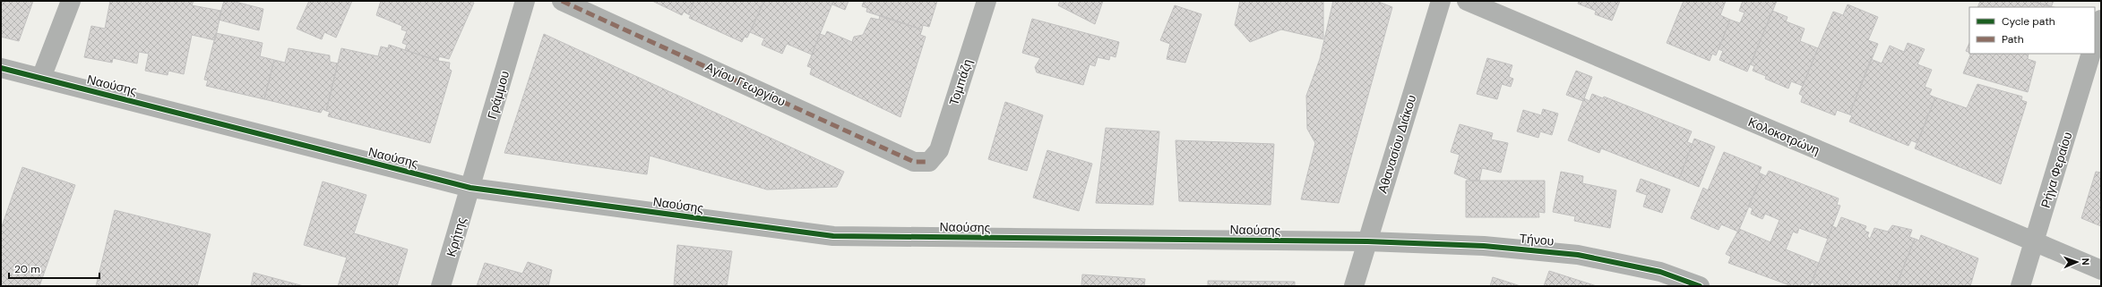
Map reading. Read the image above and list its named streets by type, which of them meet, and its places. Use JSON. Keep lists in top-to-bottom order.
{
  "streets": {
    "street": [
      "Τομπάζη",
      "Αγίου Γεωργίου",
      "Ναούσης",
      "Γράμμου",
      "Κολοκοτρώνη",
      "Αθανασίου Διάκου",
      "Ρήγα Φεραίου",
      "Κρήτης",
      "Τήνου"
    ]
  },
  "crossings": [
    ["Τομπάζη", "Αγίου Γεωργίου"],
    ["Ναούσης", "Γράμμου"],
    ["Ναούσης", "Αθανασίου Διάκου"],
    ["Ναούσης", "Κρήτης"],
    ["Ναούσης", "Τήνου"],
    ["Γράμμου", "Κρήτης"],
    ["Κολοκοτρώνη", "Ρήγα Φεραίου"],
    ["Αθανασίου Διάκου", "Τήνου"]
  ],
  "legend": ["Cycle path", "Path"],
  "scale_bar": "20 m",
  "north": "right"
}
